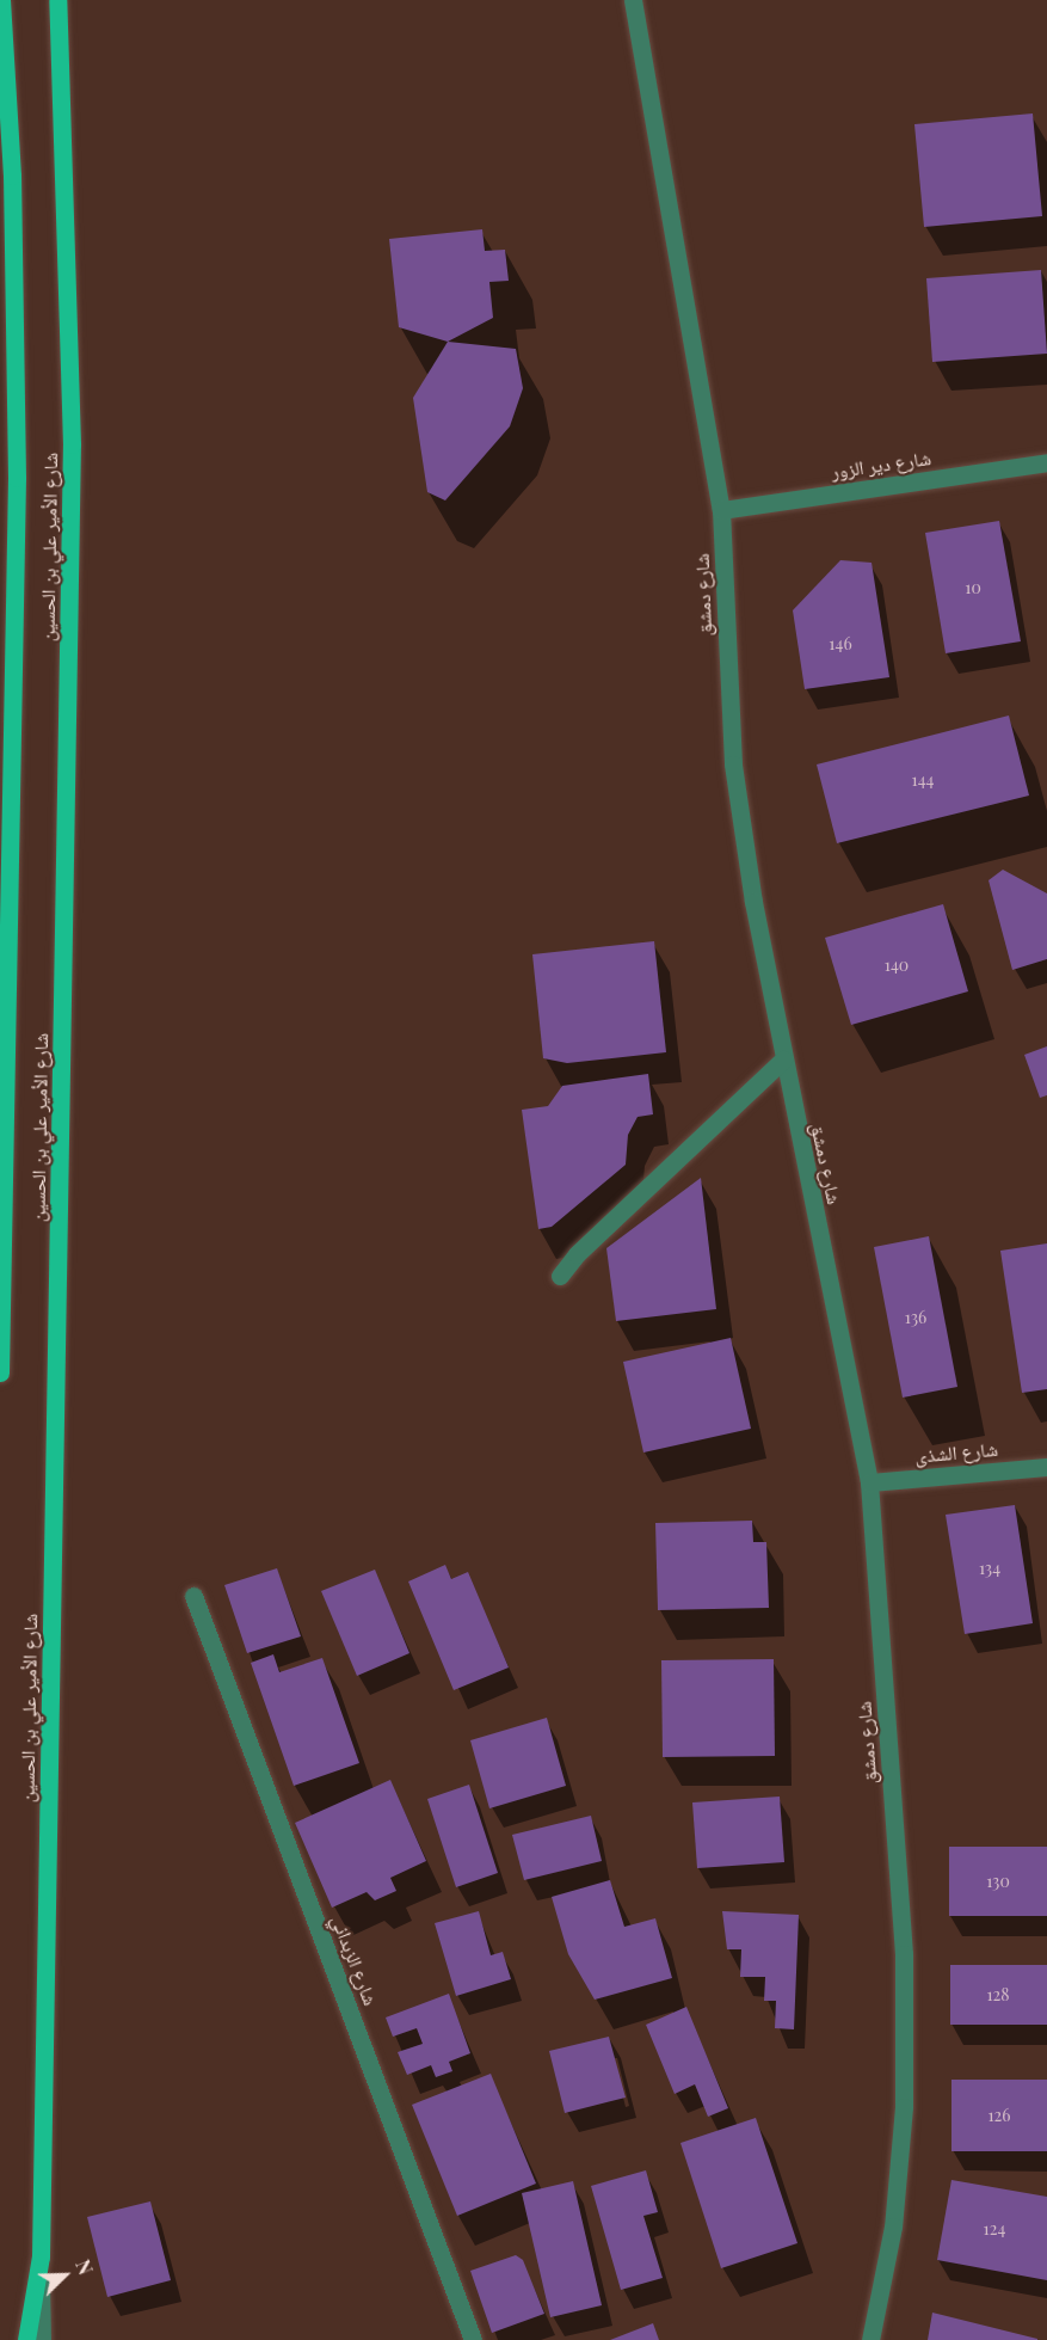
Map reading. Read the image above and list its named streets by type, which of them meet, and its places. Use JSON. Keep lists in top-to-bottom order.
{
  "streets": {
    "main road": ["شارع الأمير علي بن الحسين"],
    "street": [
      "شارع دير الزور",
      "شارع دمشق",
      "شارع الشذى",
      "شارع الزبداني"
    ]
  },
  "crossings": [
    ["شارع دير الزور", "شارع دمشق"],
    ["شارع دمشق", "شارع الشذى"]
  ],
  "house_numbers": [
    "10",
    "146",
    "144",
    "140",
    "136",
    "134",
    "130",
    "128",
    "126",
    "124"
  ],
  "north": "top right"
}
